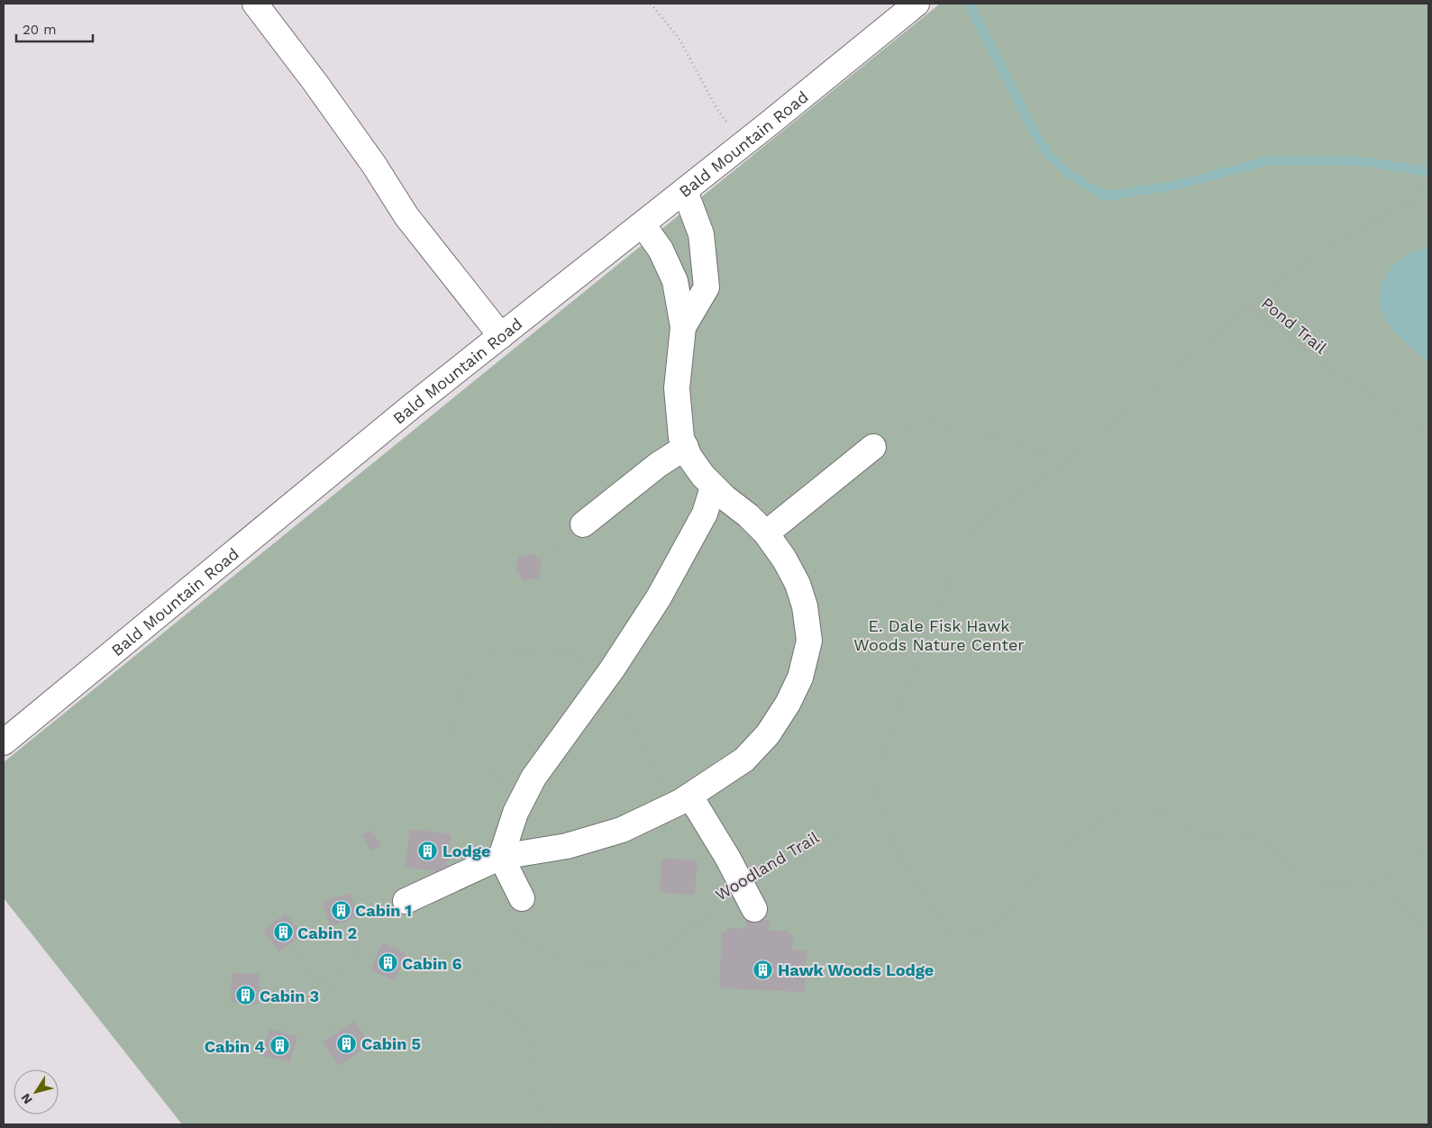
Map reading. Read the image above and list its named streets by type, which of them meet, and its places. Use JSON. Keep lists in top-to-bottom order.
{
  "streets": {
    "street": ["Bald Mountain Road"],
    "path": ["Pond Trail", "Woodland Trail"]
  },
  "parks": ["E. Dale Fisk Hawk Woods Nature Center"],
  "places": {
    "building": [
      "Lodge",
      "Cabin 1",
      "Cabin 2",
      "Cabin 6",
      "Hawk Woods Lodge",
      "Cabin 3",
      "Cabin 5",
      "Cabin 4"
    ]
  },
  "scale_bar": "20 m",
  "north": "bottom left"
}
